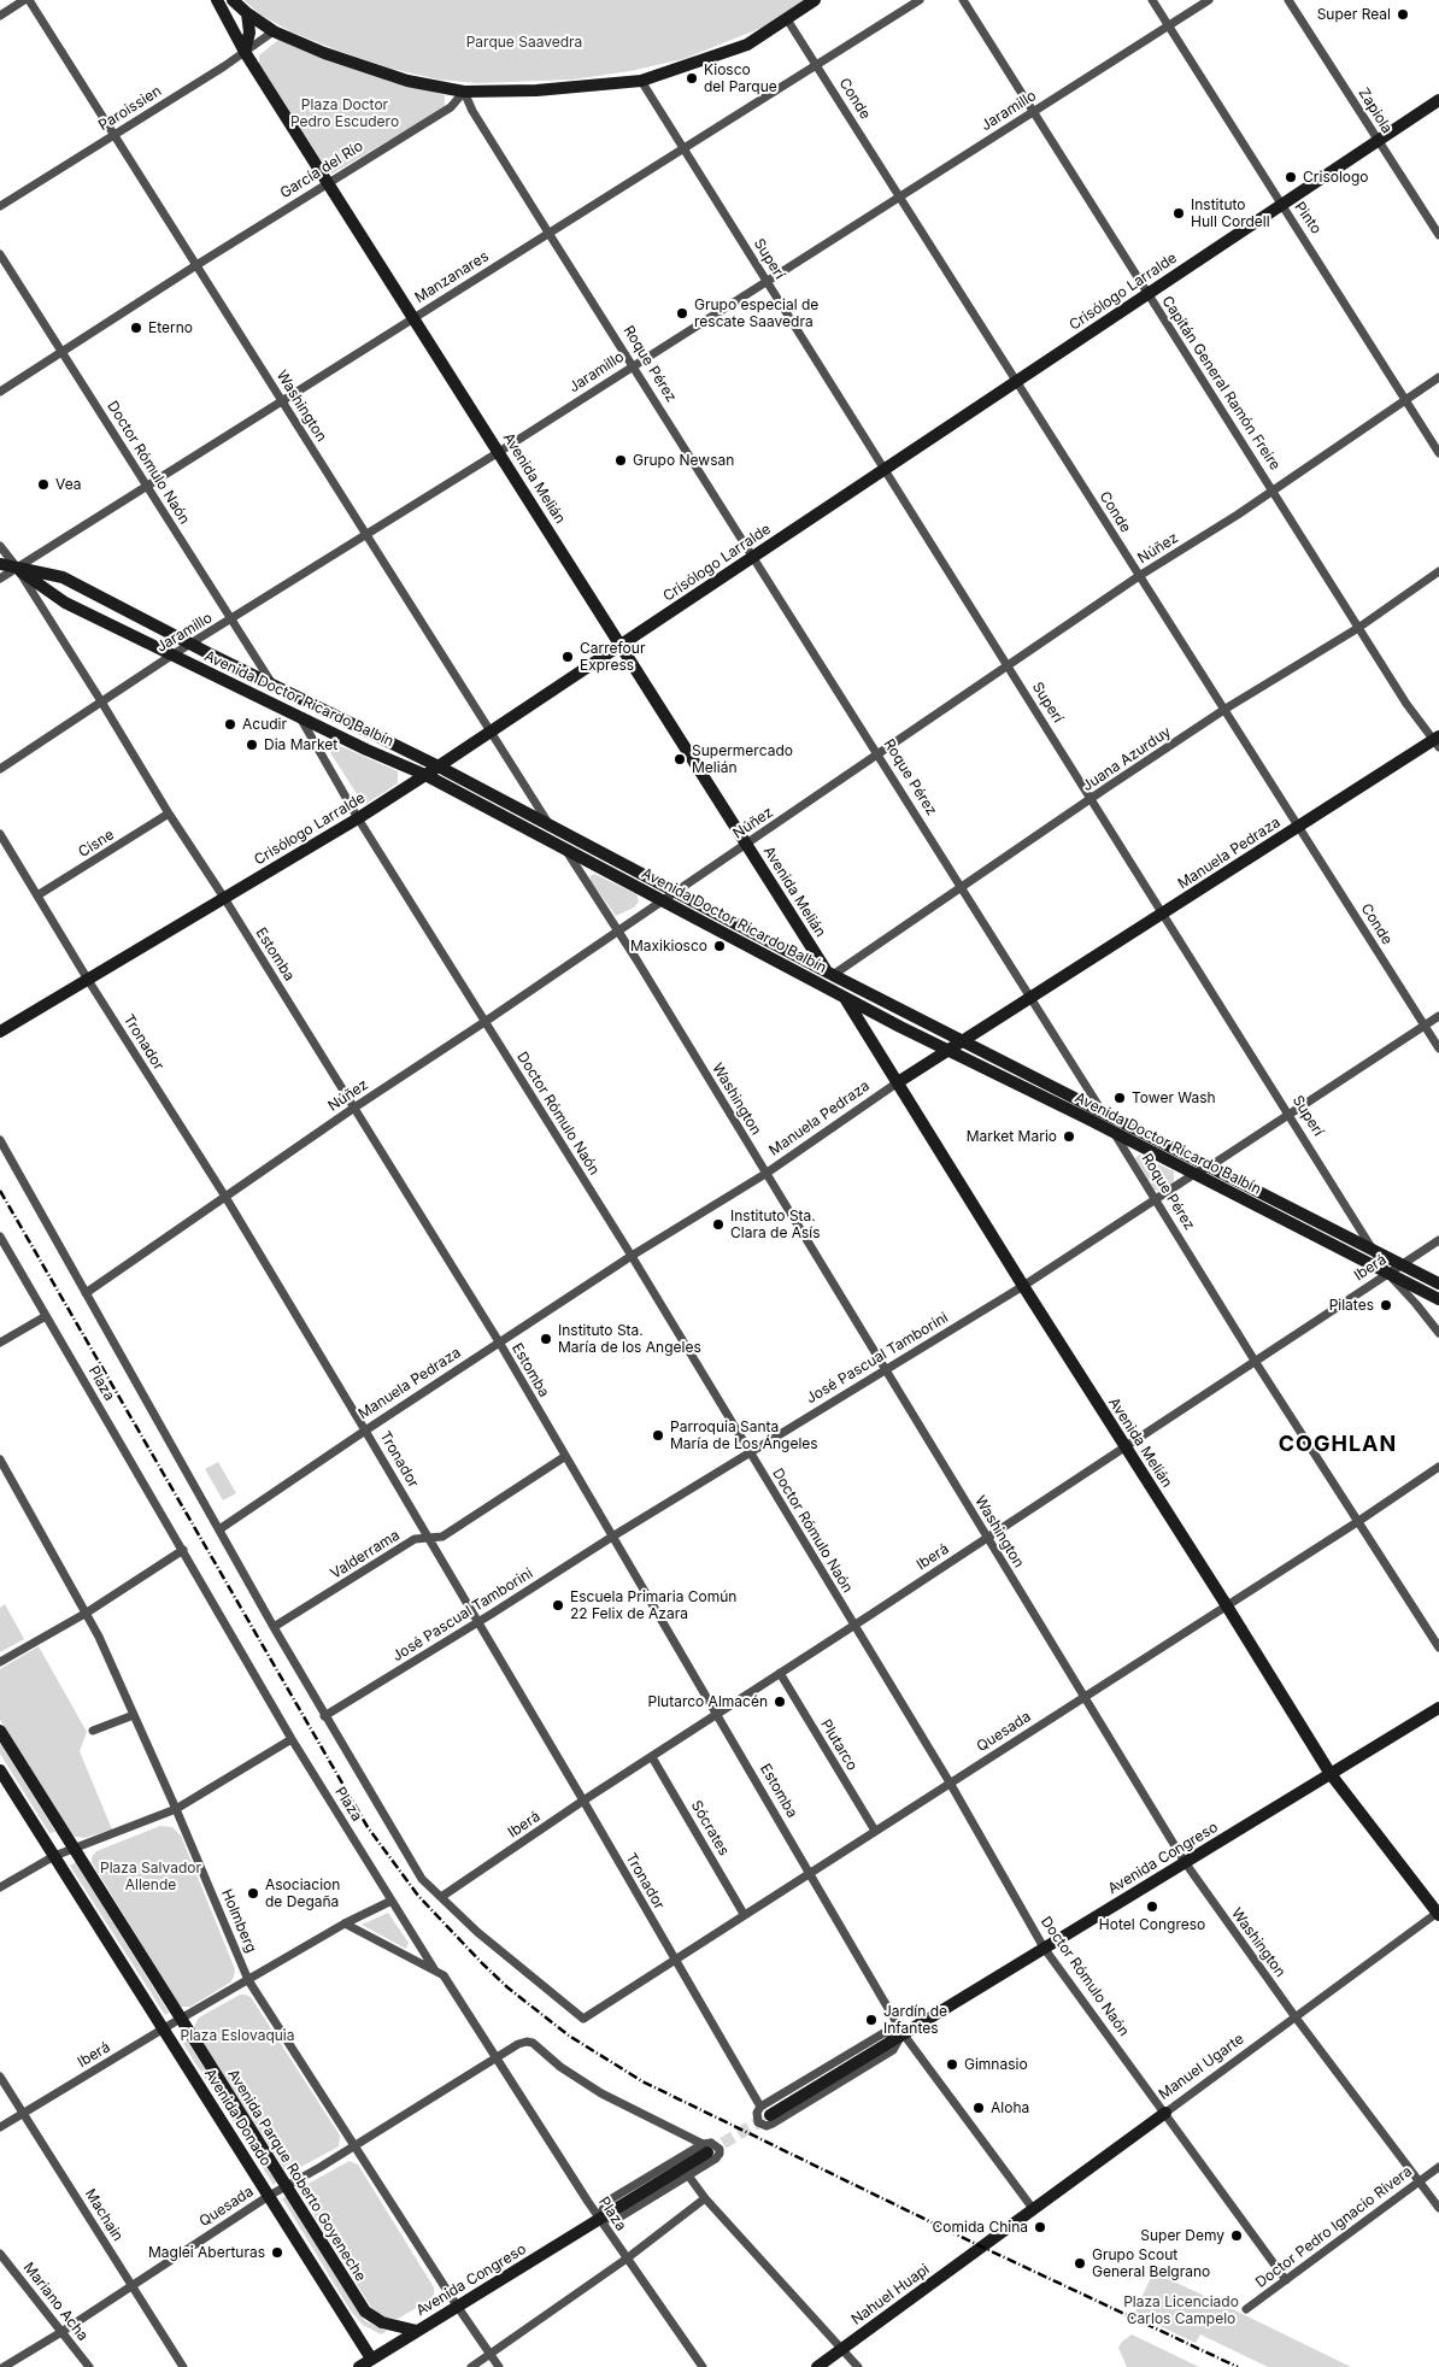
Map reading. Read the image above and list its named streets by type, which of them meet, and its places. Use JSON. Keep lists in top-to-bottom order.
{
  "streets": {
    "main road": [
      "Crisólogo Larralde",
      "Avenida Melián",
      "Avenida Doctor Ricardo Balbín",
      "Manuela Pedraza",
      "Avenida Congreso",
      "Manuel Ugarte",
      "Avenida Donado",
      "Avenida Parque Roberto Goyeneche",
      "Nahuel Huapi"
    ],
    "street": [
      "Conde",
      "Paroissien",
      "Jaramillo",
      "Zapiola",
      "García del Río",
      "Pinto",
      "Superí",
      "Manzanares",
      "Roque Pérez",
      "Capitán General Ramón Freire",
      "Washington",
      "Doctor Rómulo Naón",
      "Núñez",
      "Juana Azurduy",
      "Cisne",
      "Estomba",
      "Tronador",
      "Iberá",
      "José Pascual Tamborini",
      "Plaza",
      "Valderrama",
      "Quesada",
      "Plutarco",
      "Sócrates",
      "Holmberg",
      "Machain",
      "Doctor Pedro Ignacio Rivera",
      "Mariano Acha"
    ]
  },
  "crossings": [
    ["Conde", "Jaramillo"],
    ["Conde", "Manzanares"],
    ["Conde", "Crisólogo Larralde"],
    ["Conde", "Núñez"],
    ["Conde", "Juana Azurduy"],
    ["Conde", "Manuela Pedraza"],
    ["Conde", "José Pascual Tamborini"],
    ["Paroissien", "Washington"],
    ["Paroissien", "Avenida Melián"],
    ["Jaramillo", "Pinto"],
    ["Jaramillo", "Superí"],
    ["Jaramillo", "Roque Pérez"],
    ["Jaramillo", "Capitán General Ramón Freire"],
    ["Jaramillo", "Washington"],
    ["Jaramillo", "Doctor Rómulo Naón"],
    ["Jaramillo", "Avenida Melián"],
    ["Jaramillo", "Avenida Doctor Ricardo Balbín"],
    ["Jaramillo", "Estomba"],
    ["Zapiola", "Crisólogo Larralde"],
    ["García del Río", "Roque Pérez"],
    ["García del Río", "Washington"],
    ["García del Río", "Doctor Rómulo Naón"],
    ["García del Río", "Avenida Melián"],
    ["Pinto", "Crisólogo Larralde"],
    ["Pinto", "Núñez"],
    ["Superí", "Manzanares"],
    ["Superí", "Crisólogo Larralde"],
    ["Superí", "Núñez"],
    ["Superí", "Avenida Doctor Ricardo Balbín"],
    ["Superí", "Juana Azurduy"],
    ["Superí", "Manuela Pedraza"],
    ["Superí", "Iberá"],
    ["Superí", "José Pascual Tamborini"],
    ["Manzanares", "Roque Pérez"],
    ["Manzanares", "Washington"],
    ["Manzanares", "Doctor Rómulo Naón"],
    ["Manzanares", "Avenida Melián"],
    ["Manzanares", "Avenida Doctor Ricardo Balbín"],
    ["Manzanares", "Estomba"],
    ["Crisólogo Larralde", "Roque Pérez"],
    ["Crisólogo Larralde", "Capitán General Ramón Freire"],
    ["Crisólogo Larralde", "Washington"],
    ["Crisólogo Larralde", "Doctor Rómulo Naón"],
    ["Crisólogo Larralde", "Avenida Melián"],
    ["Crisólogo Larralde", "Avenida Doctor Ricardo Balbín"],
    ["Crisólogo Larralde", "Estomba"],
    ["Crisólogo Larralde", "Tronador"],
    ["Roque Pérez", "Núñez"],
    ["Roque Pérez", "Avenida Doctor Ricardo Balbín"],
    ["Roque Pérez", "Juana Azurduy"],
    ["Roque Pérez", "Manuela Pedraza"],
    ["Roque Pérez", "Iberá"],
    ["Roque Pérez", "José Pascual Tamborini"],
    ["Roque Pérez", "Quesada"],
    ["Capitán General Ramón Freire", "Núñez"],
    ["Capitán General Ramón Freire", "Juana Azurduy"],
    ["Capitán General Ramón Freire", "Manuela Pedraza"],
    ["Washington", "Núñez"],
    ["Washington", "Avenida Doctor Ricardo Balbín"],
    ["Washington", "Manuela Pedraza"],
    ["Washington", "Iberá"],
    ["Washington", "José Pascual Tamborini"],
    ["Washington", "Quesada"],
    ["Washington", "Avenida Congreso"],
    ["Washington", "Manuel Ugarte"],
    ["Washington", "Doctor Pedro Ignacio Rivera"],
    ["Doctor Rómulo Naón", "Núñez"],
    ["Doctor Rómulo Naón", "Avenida Doctor Ricardo Balbín"],
    ["Doctor Rómulo Naón", "Manuela Pedraza"],
    ["Doctor Rómulo Naón", "Iberá"],
    ["Doctor Rómulo Naón", "José Pascual Tamborini"],
    ["Doctor Rómulo Naón", "Quesada"],
    ["Doctor Rómulo Naón", "Avenida Congreso"],
    ["Doctor Rómulo Naón", "Manuel Ugarte"],
    ["Doctor Rómulo Naón", "Doctor Pedro Ignacio Rivera"],
    ["Avenida Melián", "Núñez"],
    ["Avenida Melián", "Avenida Doctor Ricardo Balbín"],
    ["Avenida Melián", "Juana Azurduy"],
    ["Avenida Melián", "Manuela Pedraza"],
    ["Avenida Melián", "Iberá"],
    ["Avenida Melián", "José Pascual Tamborini"],
    ["Avenida Melián", "Quesada"],
    ["Avenida Melián", "Avenida Congreso"],
    ["Avenida Melián", "Manuel Ugarte"],
    ["Núñez", "Avenida Doctor Ricardo Balbín"],
    ["Núñez", "Estomba"],
    ["Núñez", "Tronador"],
    ["Núñez", "Plaza"],
    ["Avenida Doctor Ricardo Balbín", "Juana Azurduy"],
    ["Avenida Doctor Ricardo Balbín", "Manuela Pedraza"],
    ["Avenida Doctor Ricardo Balbín", "Estomba"],
    ["Avenida Doctor Ricardo Balbín", "Iberá"],
    ["Avenida Doctor Ricardo Balbín", "José Pascual Tamborini"],
    ["Cisne", "Estomba"],
    ["Cisne", "Tronador"],
    ["Manuela Pedraza", "Estomba"],
    ["Manuela Pedraza", "Tronador"],
    ["Manuela Pedraza", "Plaza"],
    ["Estomba", "Iberá"],
    ["Estomba", "José Pascual Tamborini"],
    ["Estomba", "Valderrama"],
    ["Estomba", "Quesada"],
    ["Estomba", "Avenida Congreso"],
    ["Estomba", "Manuel Ugarte"],
    ["Tronador", "Iberá"],
    ["Tronador", "José Pascual Tamborini"],
    ["Tronador", "Valderrama"],
    ["Tronador", "Quesada"],
    ["Tronador", "Avenida Congreso"],
    ["Iberá", "Plaza"],
    ["Iberá", "Plutarco"],
    ["Iberá", "Sócrates"],
    ["Iberá", "Holmberg"],
    ["Iberá", "Avenida Donado"],
    ["Iberá", "Avenida Parque Roberto Goyeneche"],
    ["Iberá", "Machain"],
    ["José Pascual Tamborini", "Plaza"],
    ["Plaza", "Valderrama"],
    ["Plaza", "Quesada"],
    ["Plaza", "Avenida Congreso"],
    ["Quesada", "Plutarco"],
    ["Quesada", "Sócrates"],
    ["Quesada", "Avenida Congreso"],
    ["Quesada", "Holmberg"],
    ["Quesada", "Avenida Donado"],
    ["Quesada", "Avenida Parque Roberto Goyeneche"],
    ["Quesada", "Machain"],
    ["Quesada", "Mariano Acha"],
    ["Avenida Congreso", "Holmberg"],
    ["Avenida Congreso", "Avenida Donado"],
    ["Avenida Congreso", "Avenida Parque Roberto Goyeneche"],
    ["Manuel Ugarte", "Nahuel Huapi"]
  ],
  "districts": ["COGHLAN"],
  "parks": [
    "Parque Saavedra",
    "Plaza Doctor Pedro Escudero",
    "Plaza Salvador Allende",
    "Plaza Eslovaquia",
    "Plaza Licenciado Carlos Campelo"
  ],
  "places": [
    "Super Real",
    "Kiosco del Parque",
    "Crisologo",
    "Instituto Hull Cordell",
    "Grupo especial de rescate Saavedra",
    "Eterno",
    "Grupo Newsan",
    "Vea",
    "Carrefour Express",
    "Acudir",
    "Dia Market",
    "Supermercado Melián",
    "Maxikiosco",
    "Tower Wash",
    "Market Mario",
    "Instituto Sta. Clara de Asís",
    "Pilates",
    "Instituto Sta. María de los Angeles",
    "Parroquia Santa María de Los Ángeles",
    "Escuela Primaria Común 22 Felix de Azara",
    "Plutarco Almacén",
    "Asociacion de Degaña",
    "Hotel Congreso",
    "Jardín de Infantes",
    "Gimnasio",
    "Aloha",
    "Comida China",
    "Super Demy",
    "Maglei Aberturas",
    "Grupo Scout General Belgrano"
  ]
}
